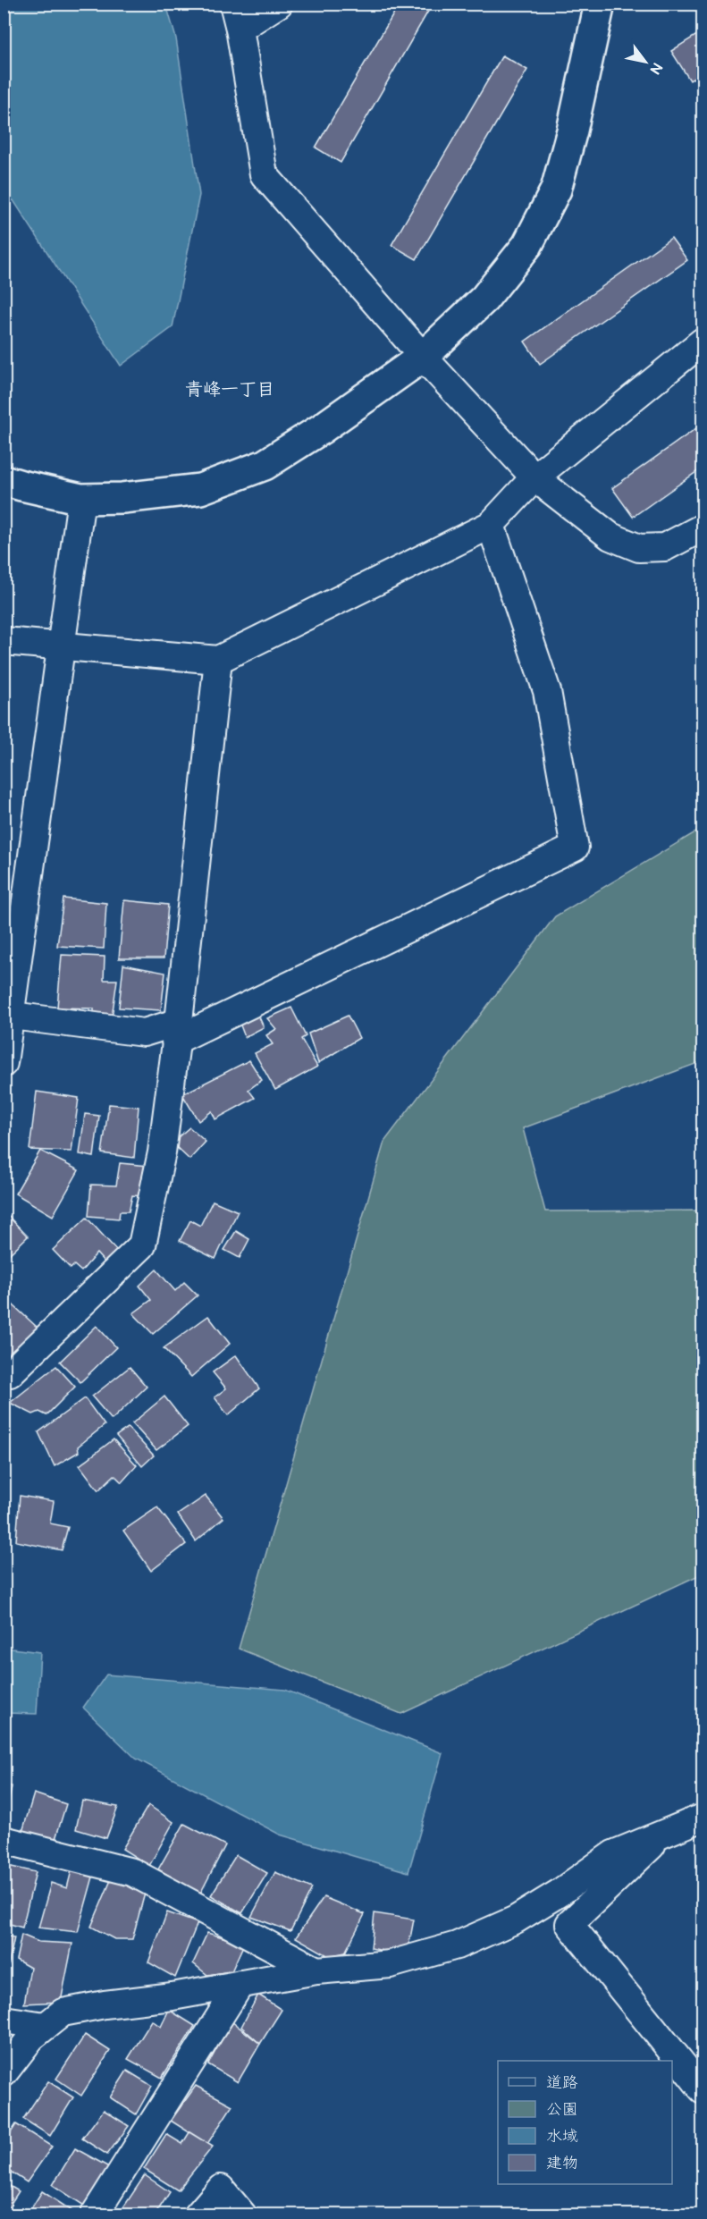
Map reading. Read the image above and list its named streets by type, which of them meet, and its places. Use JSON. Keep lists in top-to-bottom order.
{
  "districts": ["青峰一丁目"],
  "legend": [
    "道路",
    "公園",
    "水域",
    "建物"
  ],
  "north": "bottom right"
}
